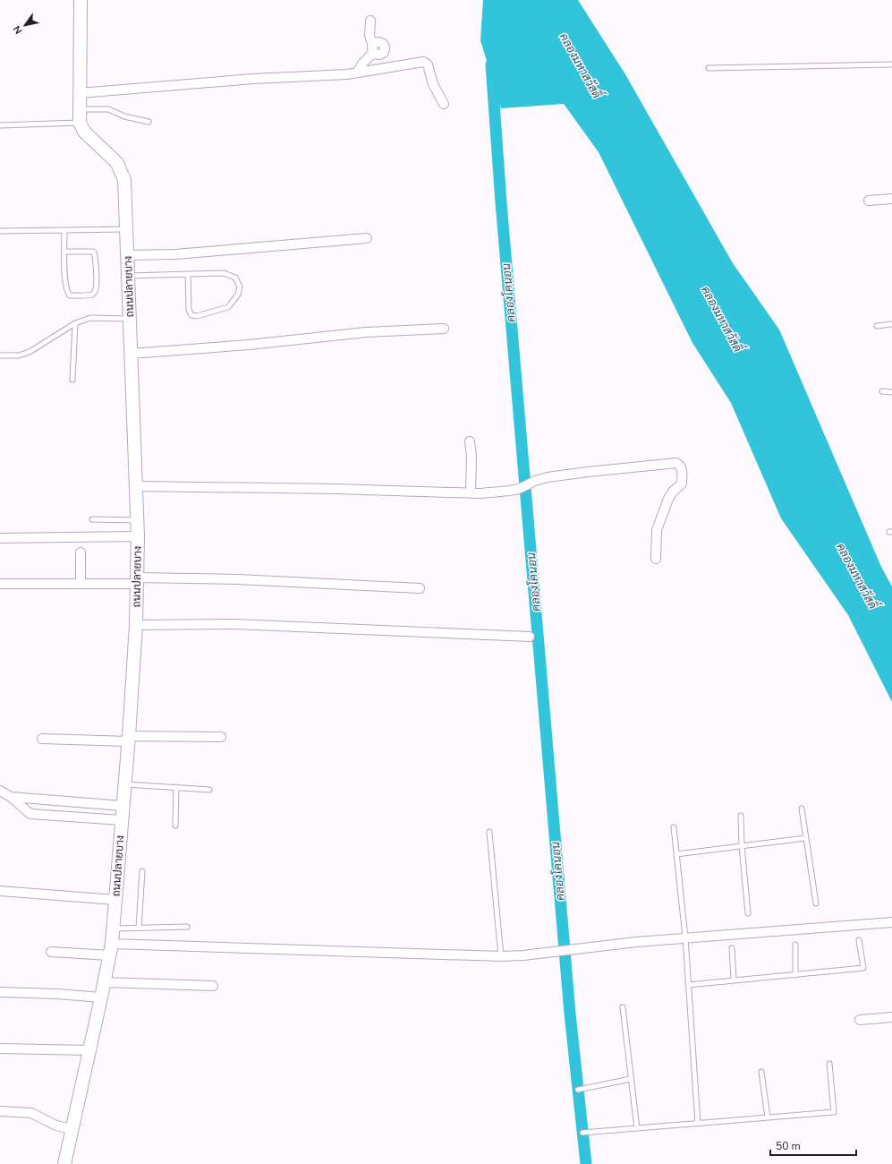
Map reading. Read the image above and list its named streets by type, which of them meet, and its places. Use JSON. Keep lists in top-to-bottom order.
{
  "streets": {
    "street": ["ถนนปลายบาง"]
  },
  "water": ["คลองมหาสวัสดิ์", "คลองโคนอน"],
  "scale_bar": "50 m",
  "north": "bottom left"
}
